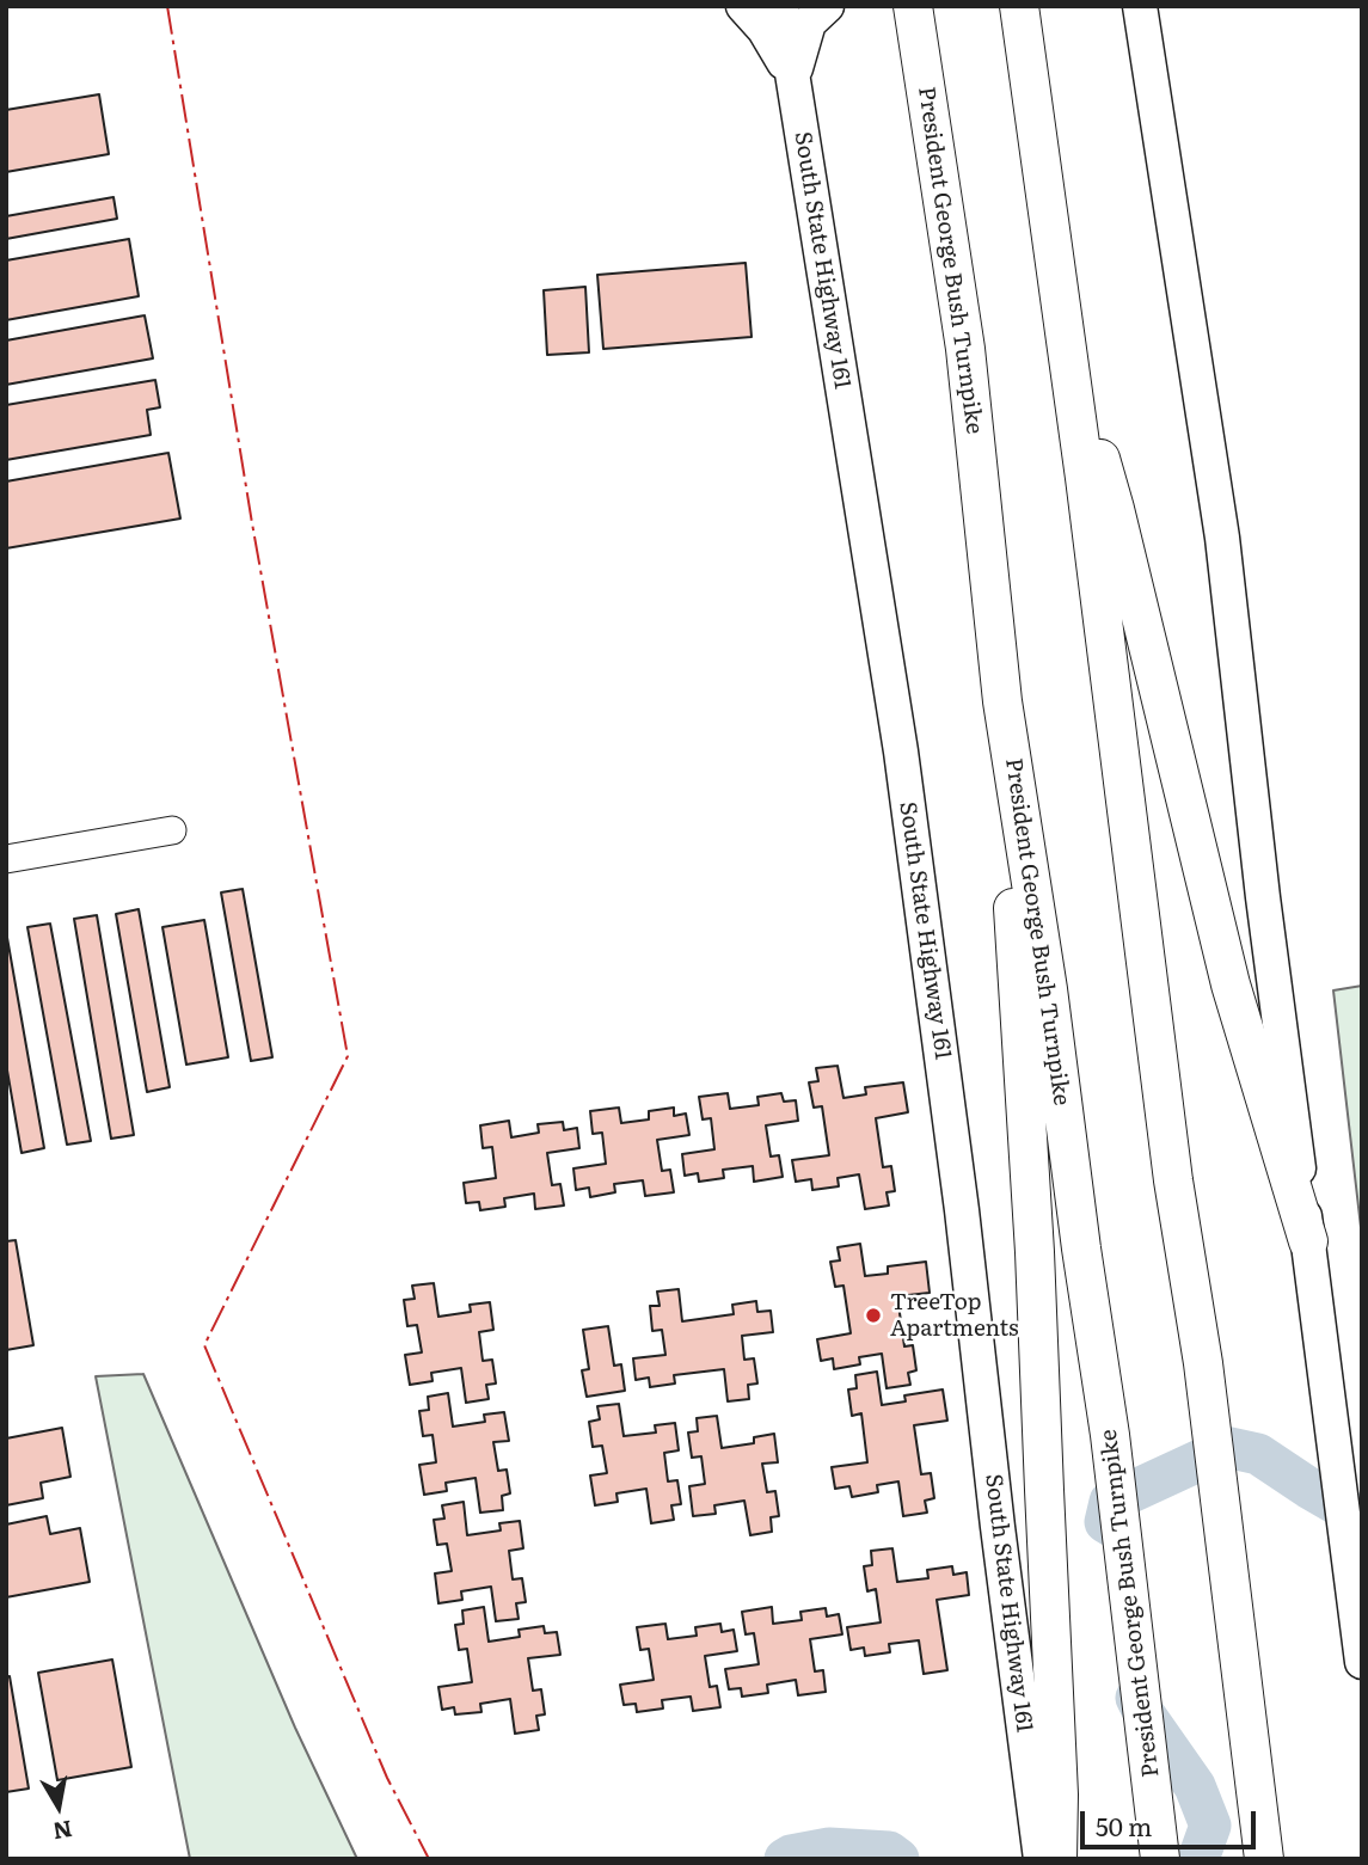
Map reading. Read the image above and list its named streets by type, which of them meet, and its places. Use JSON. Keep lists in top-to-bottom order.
{
  "streets": {
    "highway": ["President George Bush Turnpike"],
    "main road": ["South State Highway 161"]
  },
  "places": ["TreeTop Apartments"],
  "scale_bar": "50 m",
  "north": "bottom"
}
